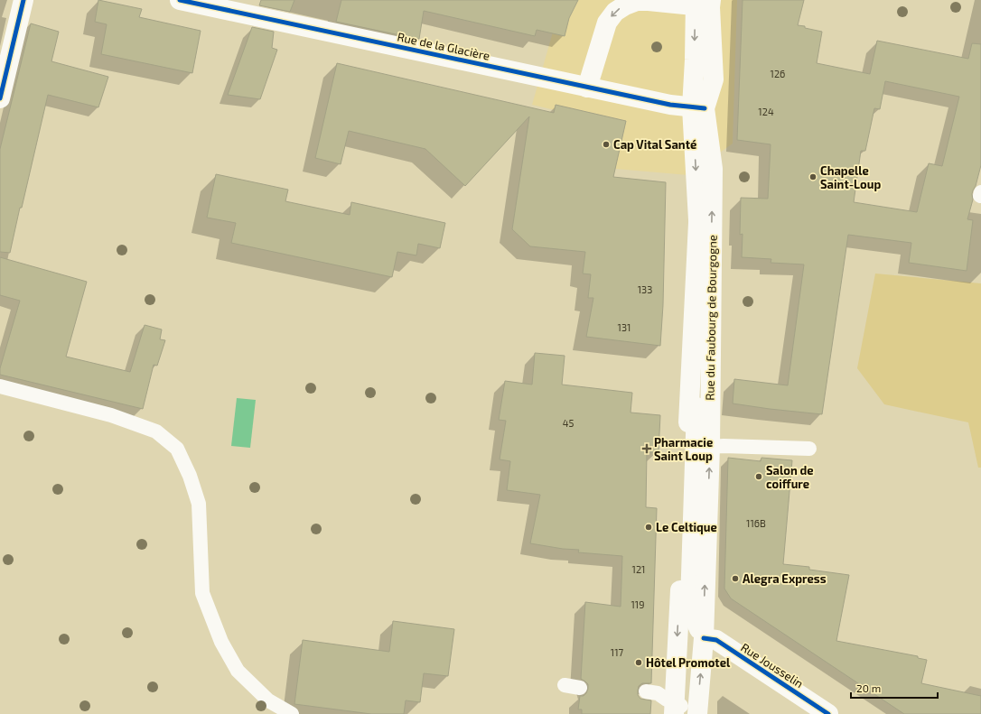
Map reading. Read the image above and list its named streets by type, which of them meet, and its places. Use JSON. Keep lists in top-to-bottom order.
{
  "streets": {
    "main road": ["Rue de la Glacière", "Rue du Faubourg de Bourgogne", "Rue Jousselin"]
  },
  "crossings": [
    ["Rue de la Glacière", "Rue du Faubourg de Bourgogne"],
    ["Rue du Faubourg de Bourgogne", "Rue Jousselin"]
  ],
  "places": {
    "other": [
      "Cap Vital Santé",
      "Chapelle Saint-Loup",
      "Salon de coiffure",
      "Le Celtique",
      "Alegra Express",
      "Hôtel Promotel"
    ],
    "health": ["Pharmacie Saint Loup"]
  },
  "house_numbers": [
    "126",
    "124",
    "133",
    "131",
    "45",
    "116B",
    "121",
    "119",
    "117"
  ],
  "scale_bar": "20 m"
}
